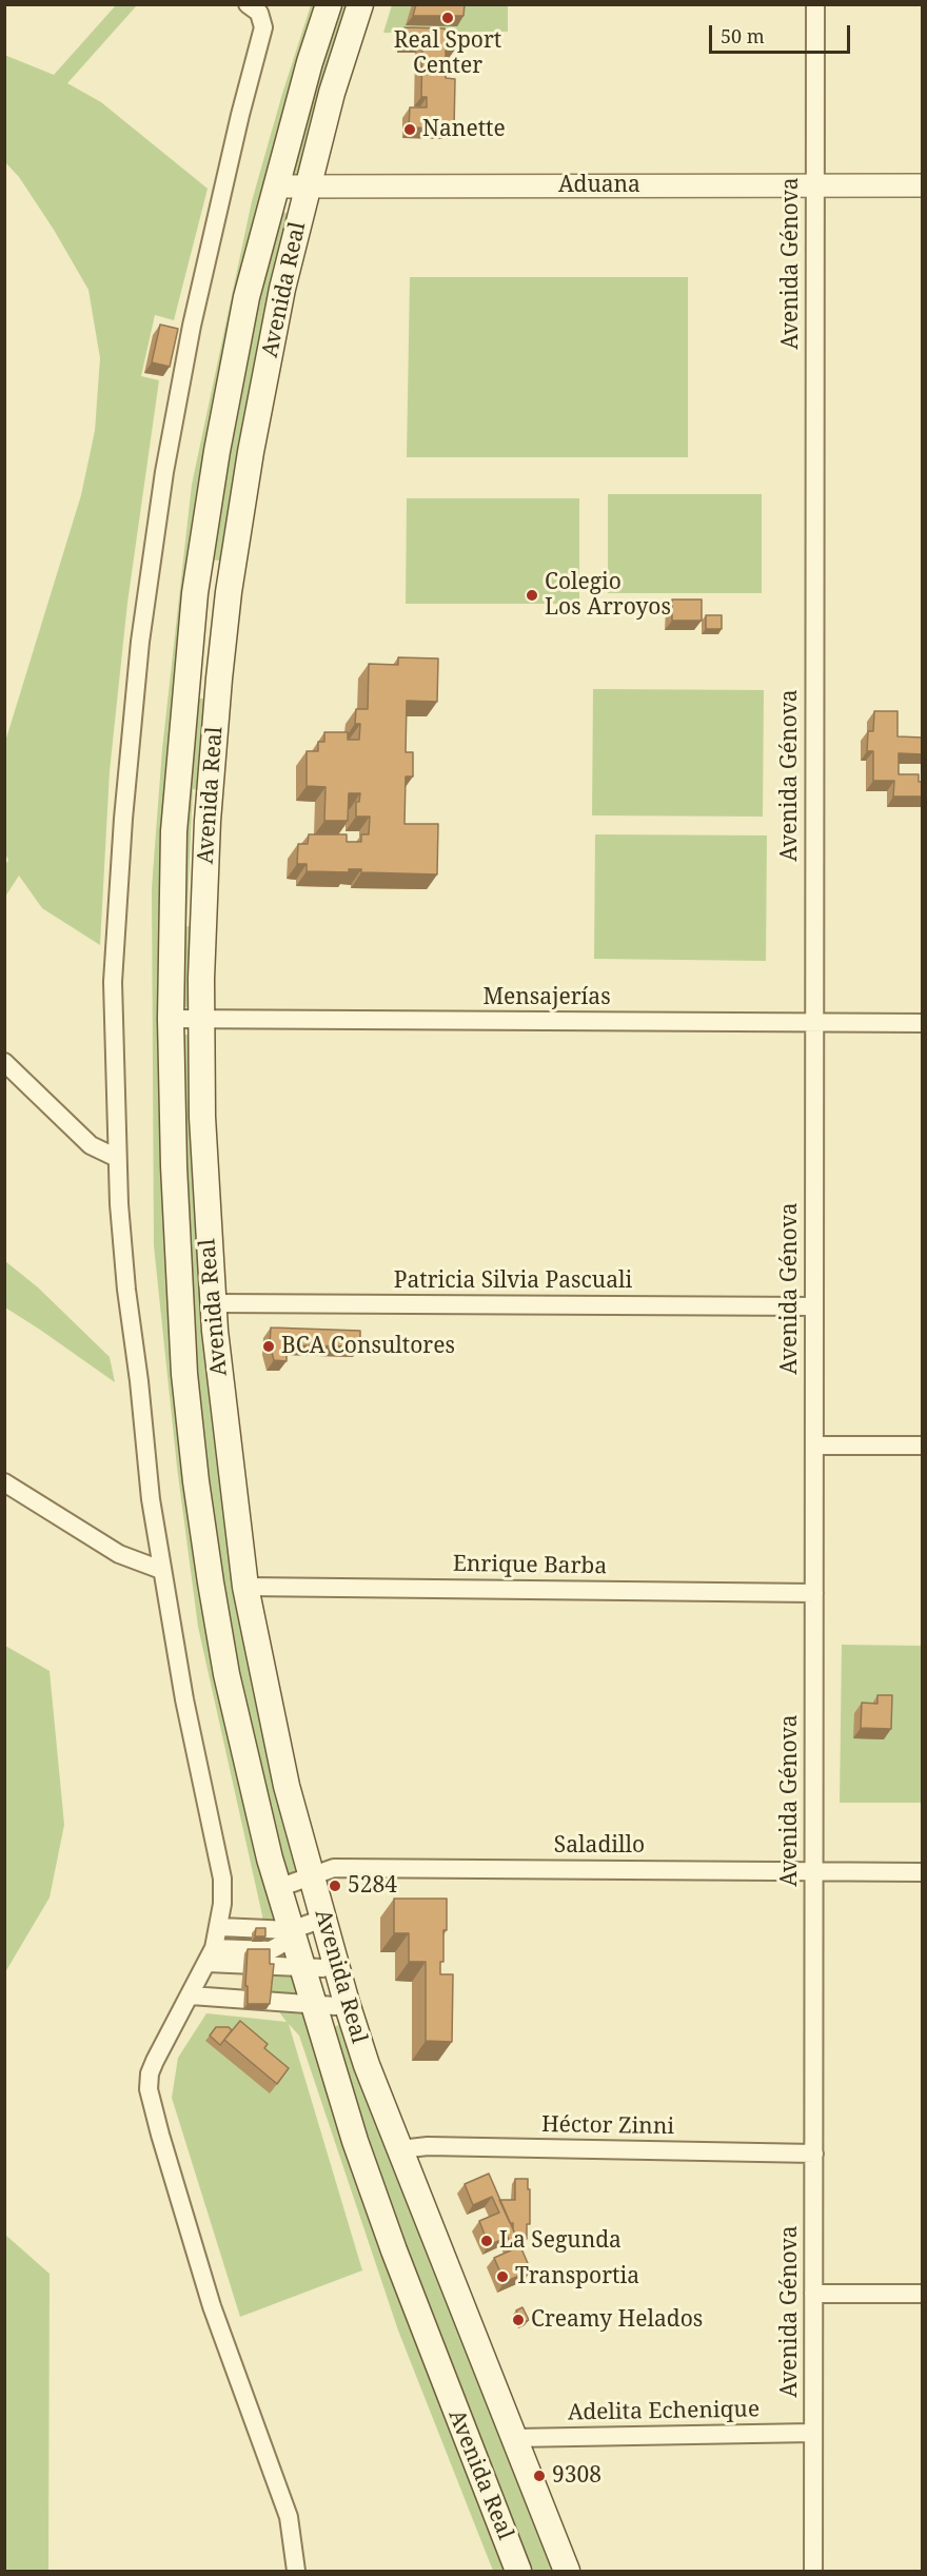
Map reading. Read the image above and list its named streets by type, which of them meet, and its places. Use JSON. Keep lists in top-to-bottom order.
{
  "streets": {
    "main road": ["Avenida Real"],
    "street": [
      "Aduana",
      "Avenida Génova",
      "Mensajerías",
      "Patricia Silvia Pascuali",
      "Enrique Barba",
      "Saladillo",
      "Héctor Zinni",
      "Adelita Echenique"
    ]
  },
  "crossings": [
    ["Aduana", "Avenida Génova"],
    ["Aduana", "Avenida Real"],
    ["Avenida Génova", "Mensajerías"],
    ["Avenida Génova", "Patricia Silvia Pascuali"],
    ["Avenida Génova", "Enrique Barba"],
    ["Avenida Génova", "Saladillo"],
    ["Avenida Génova", "Héctor Zinni"],
    ["Avenida Génova", "Adelita Echenique"],
    ["Avenida Real", "Mensajerías"],
    ["Avenida Real", "Patricia Silvia Pascuali"],
    ["Avenida Real", "Enrique Barba"],
    ["Avenida Real", "Saladillo"],
    ["Avenida Real", "Héctor Zinni"],
    ["Avenida Real", "Adelita Echenique"]
  ],
  "places": [
    "Real Sport Center",
    "Nanette",
    "Colegio Los Arroyos",
    "BCA Consultores",
    "5284",
    "La Segunda",
    "Transportia",
    "Creamy Helados",
    "9308"
  ],
  "scale_bar": "50 m"
}
